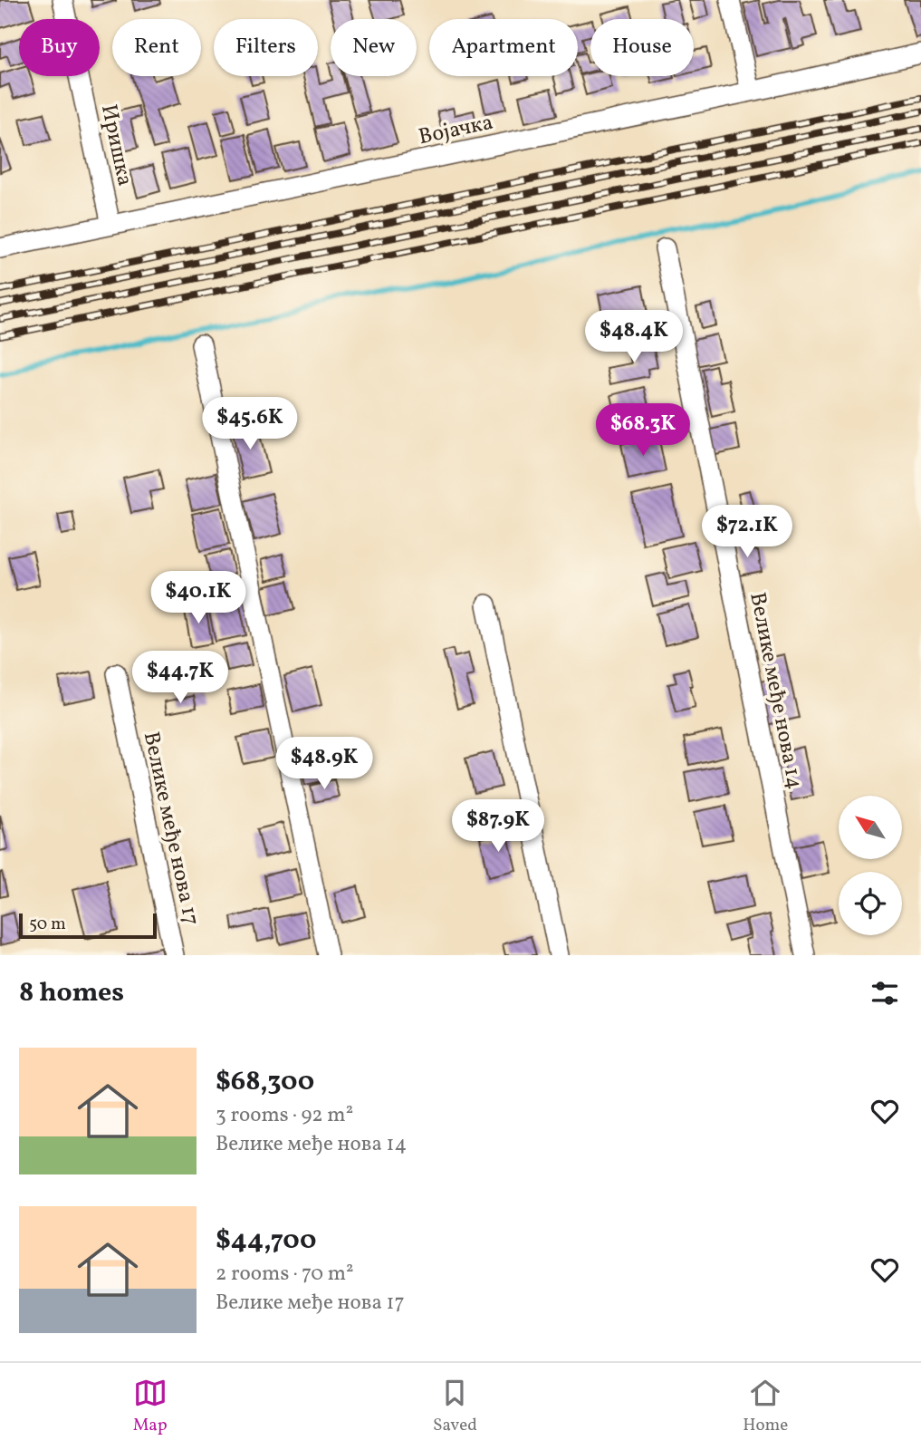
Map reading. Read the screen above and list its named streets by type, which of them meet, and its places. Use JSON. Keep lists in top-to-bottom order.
{
  "streets": {
    "street": [
      "Војачка",
      "Иришка",
      "Велике међе нова 14",
      "Велике међе нова 17"
    ]
  },
  "crossings": [
    ["Војачка", "Иришка"]
  ],
  "scale_bar": "50 m",
  "north": "top left",
  "page": {
    "chip": [
      "Buy",
      "Rent",
      "Filters",
      "New",
      "Apartment",
      "House"
    ],
    "price": [
      "$48.4K",
      "$45.6K",
      "$68.3K",
      "$72.1K",
      "$40.1K",
      "$44.7K",
      "$48.9K",
      "$87.9K"
    ],
    "scale": "50 m",
    "heading": "8 homes",
    "list": [
      {
        "name": "$68,300",
        "note": "3 rooms · 92 m² · Велике међе нова 14"
      },
      {
        "name": "$44,700",
        "note": "2 rooms · 70 m² · Велике међе нова 17"
      }
    ],
    "tabs": ["Map", "Saved", "Home"]
  }
}
